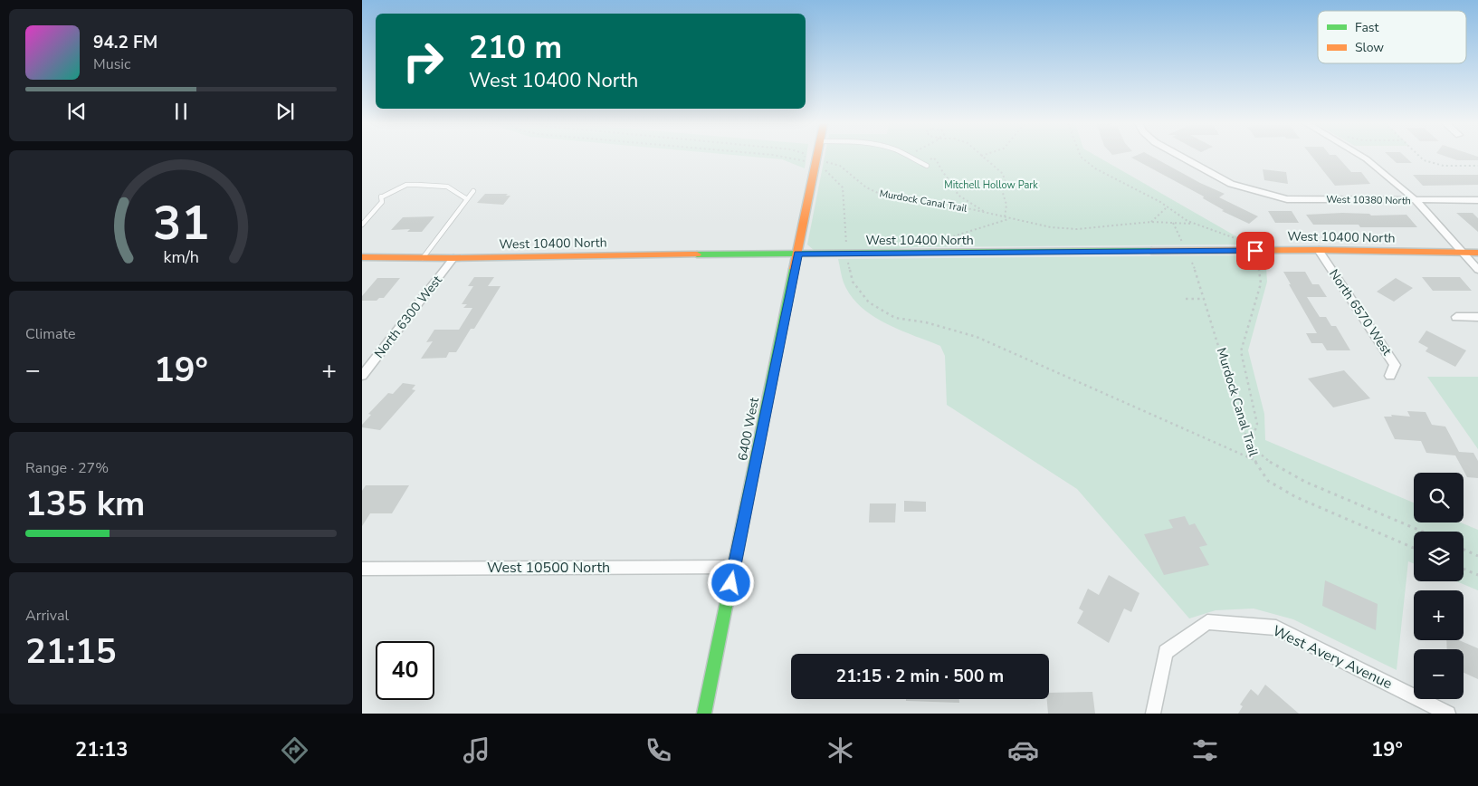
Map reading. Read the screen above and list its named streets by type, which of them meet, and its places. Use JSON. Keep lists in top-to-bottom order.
{
  "streets": {
    "street": [
      "West 10380 North",
      "West 10400 North",
      "North 6570 West",
      "North 6300 West",
      "6400 West",
      "West 10500 North",
      "West Avery Avenue"
    ],
    "path": ["Murdock Canal Trail"]
  },
  "crossings": [
    ["Murdock Canal Trail", "6400 West"],
    ["West 10400 North", "North 6570 West"],
    ["West 10400 North", "North 6300 West"],
    ["West 10400 North", "6400 West"],
    ["6400 West", "West 10500 North"]
  ],
  "parks": ["Mitchell Hollow Park"],
  "legend": ["Fast", "Slow"],
  "page": {
    "turn": ["210 m", "West 10400 North"],
    "song": ["94.2 FM", "Music"],
    "tile": [
      "Climate",
      ["Range · 27%", "135 km"],
      ["Arrival", "21:15"]
    ],
    "heat": ["−", "19°", "+"],
    "map_buttons": ["+", "−"],
    "limit": "40",
    "trip": "21:15 · 2 min · 500 m",
    "tabs": ["21:13", "19°"],
    "gauge": ["31", "km/h"]
  }
}
